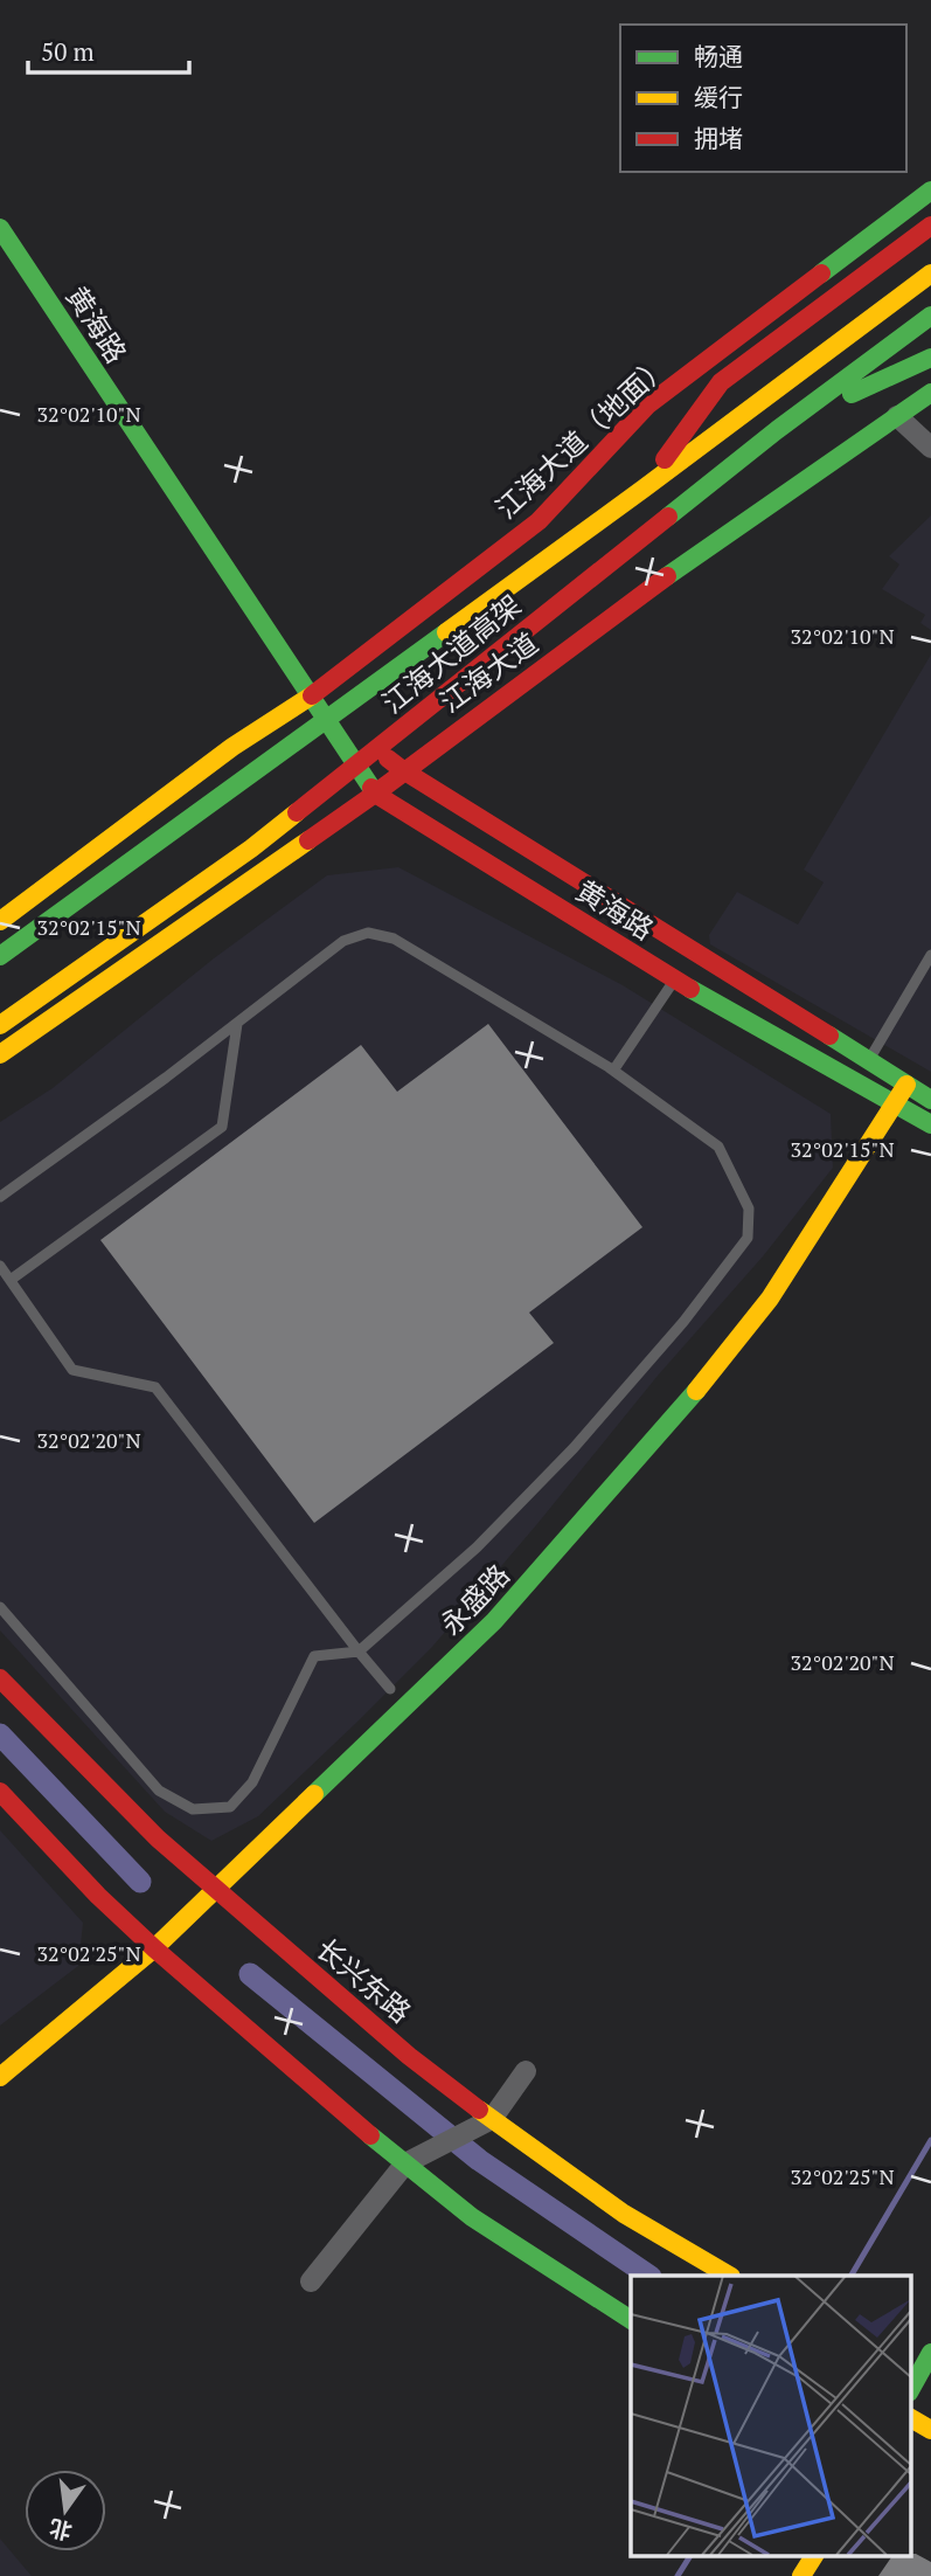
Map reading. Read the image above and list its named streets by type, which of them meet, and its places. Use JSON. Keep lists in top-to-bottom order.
{
  "streets": {
    "main road": [
      "黄海路",
      "江海大道（地面）",
      "江海大道高架",
      "江海大道",
      "永盛路",
      "长兴东路"
    ]
  },
  "crossings": [
    ["黄海路", "江海大道（地面）"],
    ["黄海路", "江海大道"],
    ["黄海路", "永盛路"],
    ["永盛路", "长兴东路"]
  ],
  "legend": ["畅通", "缓行", "拥堵"],
  "scale_bar": "50 m",
  "north": "bottom",
  "coordinates": [
    "32°02'10\"N",
    "32°02'15\"N",
    "32°02'20\"N",
    "32°02'25\"N"
  ]
}
